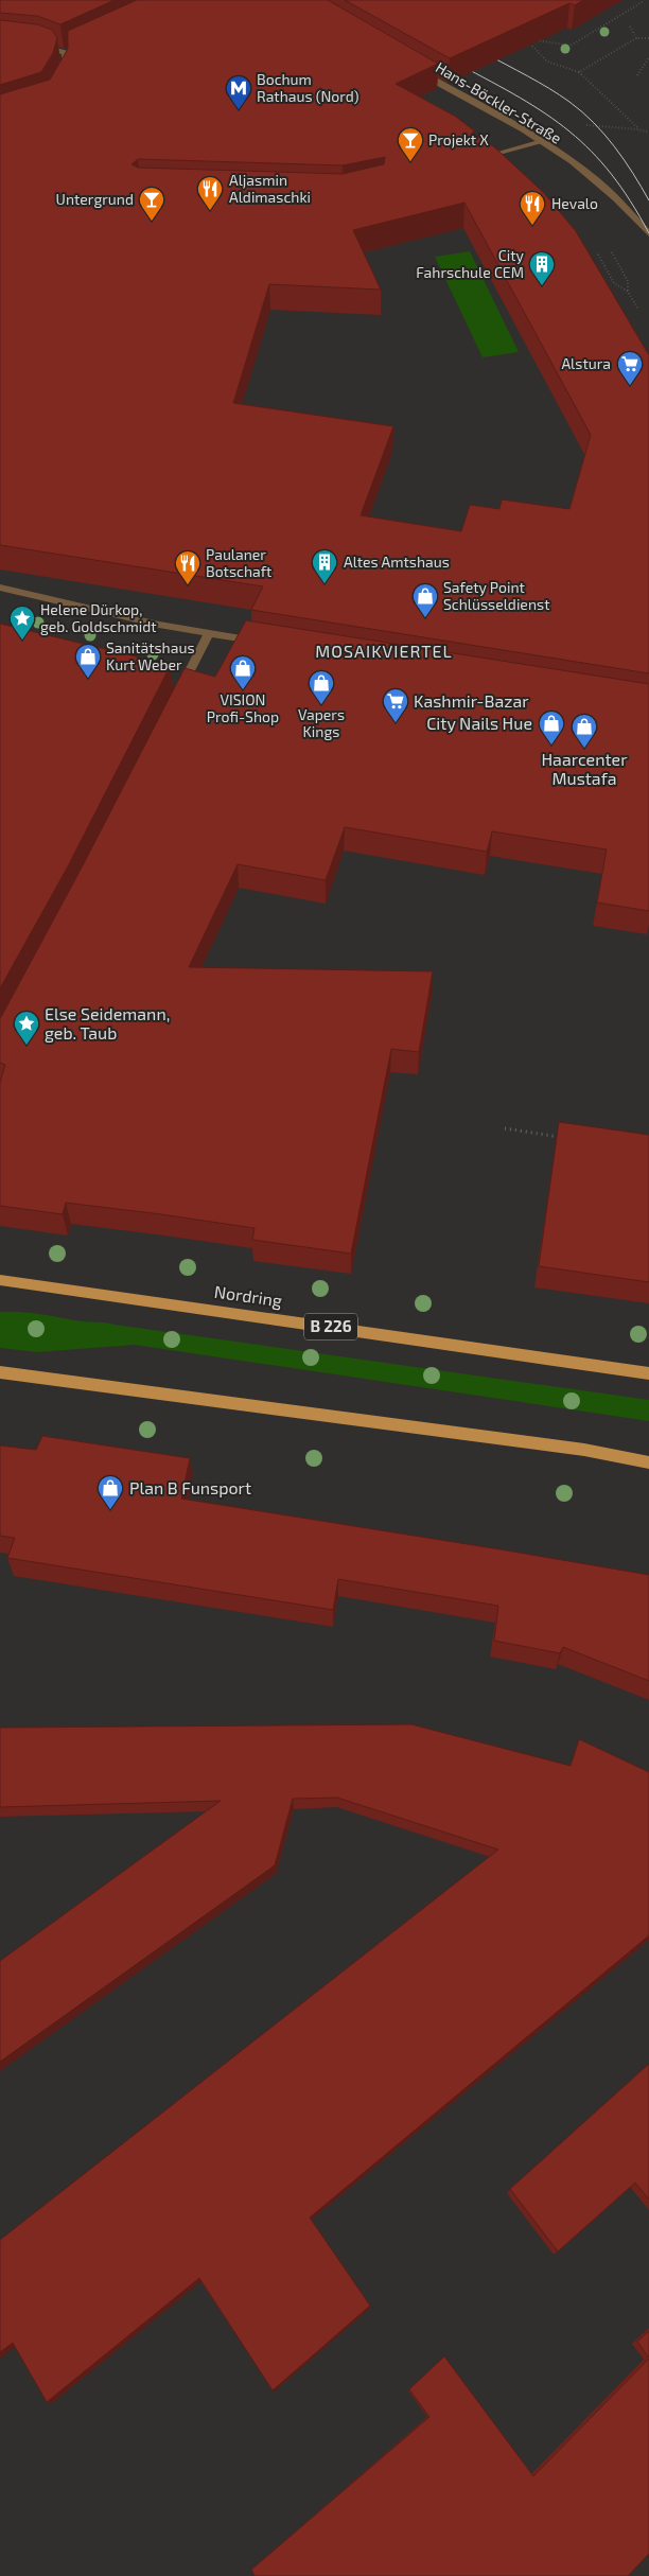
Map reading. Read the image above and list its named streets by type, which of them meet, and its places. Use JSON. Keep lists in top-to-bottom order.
{
  "streets": {
    "main road": ["Nordring", "B 226"],
    "street": ["Hans-Böckler-Straße"]
  },
  "districts": ["MOSAIKVIERTEL"],
  "places": {
    "metro station": ["Bochum Rathaus (Nord)"],
    "bar": ["Projekt X", "Untergrund"],
    "restaurant": ["Aljasmin Aldimaschki", "Hevalo", "Paulaner Botschaft"],
    "building": ["City Fahrschule CEM", "Altes Amtshaus"],
    "supermarket": ["Alstura", "Kashmir-Bazar"],
    "shop": [
      "Safety Point Schlüsseldienst",
      "Sanitätshaus Kurt Weber",
      "VISION Profi-Shop",
      "Vapers Kings",
      "City Nails Hue",
      "Haarcenter Mustafa",
      "Plan B Funsport"
    ],
    "place": ["Helene Dürkop, geb. Goldschmidt", "Else Seidemann, geb. Taub"]
  }
}
